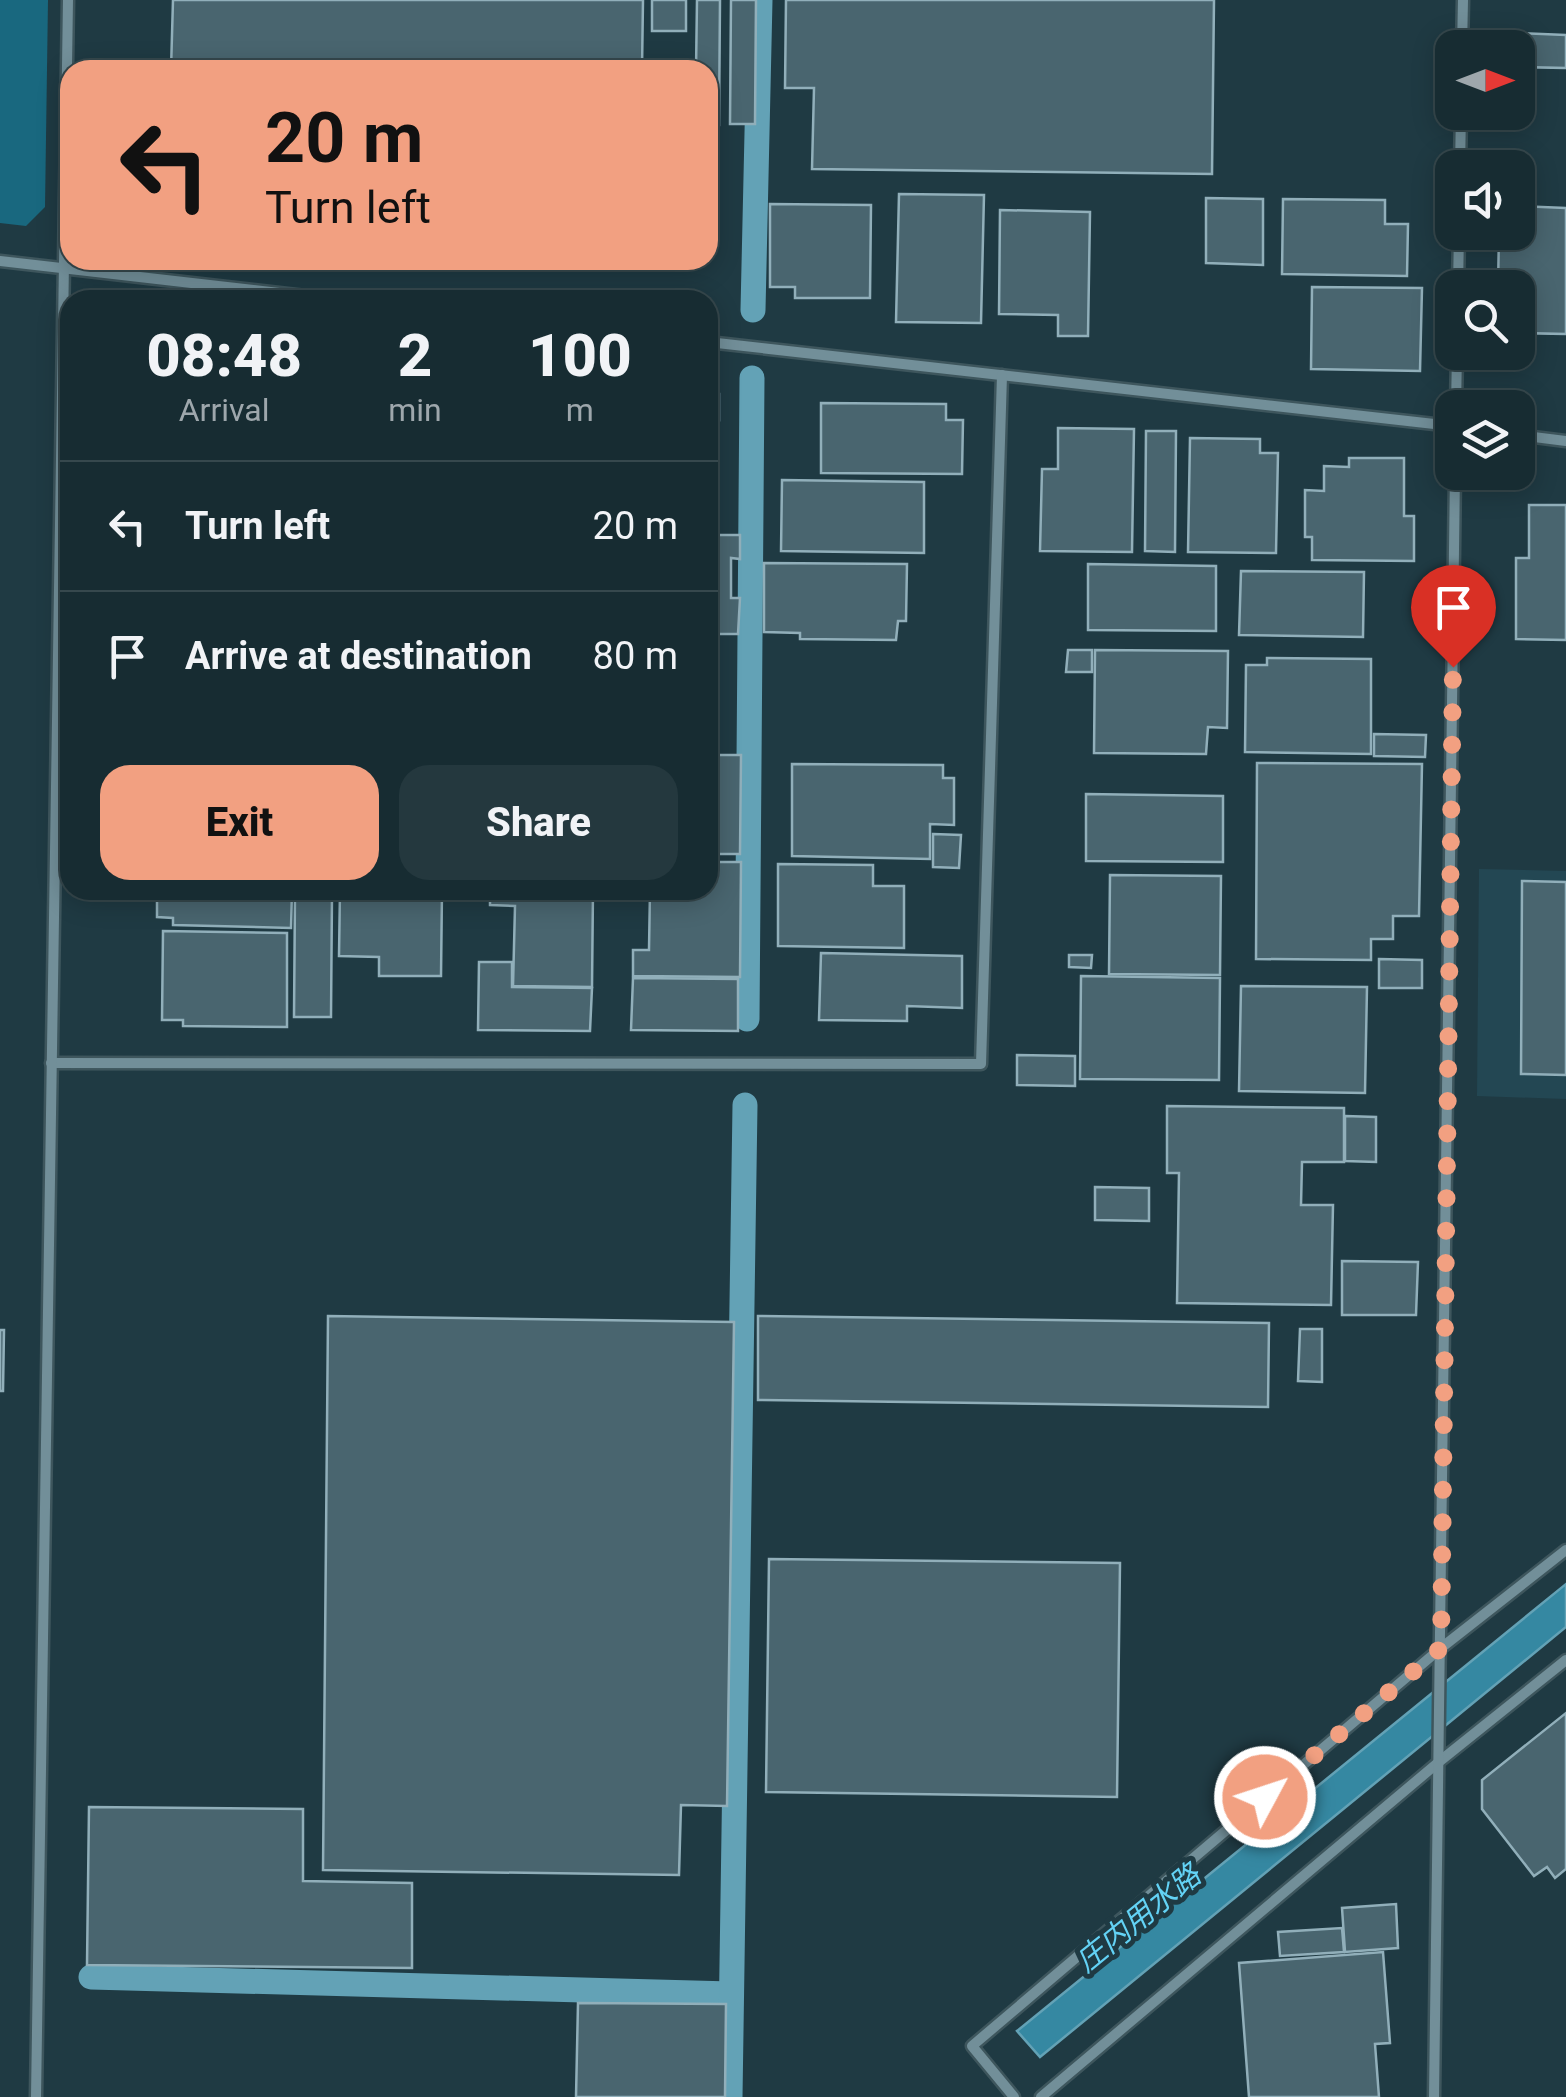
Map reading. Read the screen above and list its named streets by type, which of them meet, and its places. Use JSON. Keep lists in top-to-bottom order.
{
  "water": ["庄内用水路"],
  "north": "right",
  "page": {
    "turn": ["20 m", "Turn left"],
    "eta": [
      "08:48",
      "Arrival",
      "2",
      "min",
      "100",
      "m"
    ],
    "list": [
      {
        "name": "Turn left",
        "value": "20 m"
      },
      {
        "name": "Arrive at destination",
        "value": "80 m"
      }
    ],
    "buttons": ["Exit", "Share"]
  }
}
